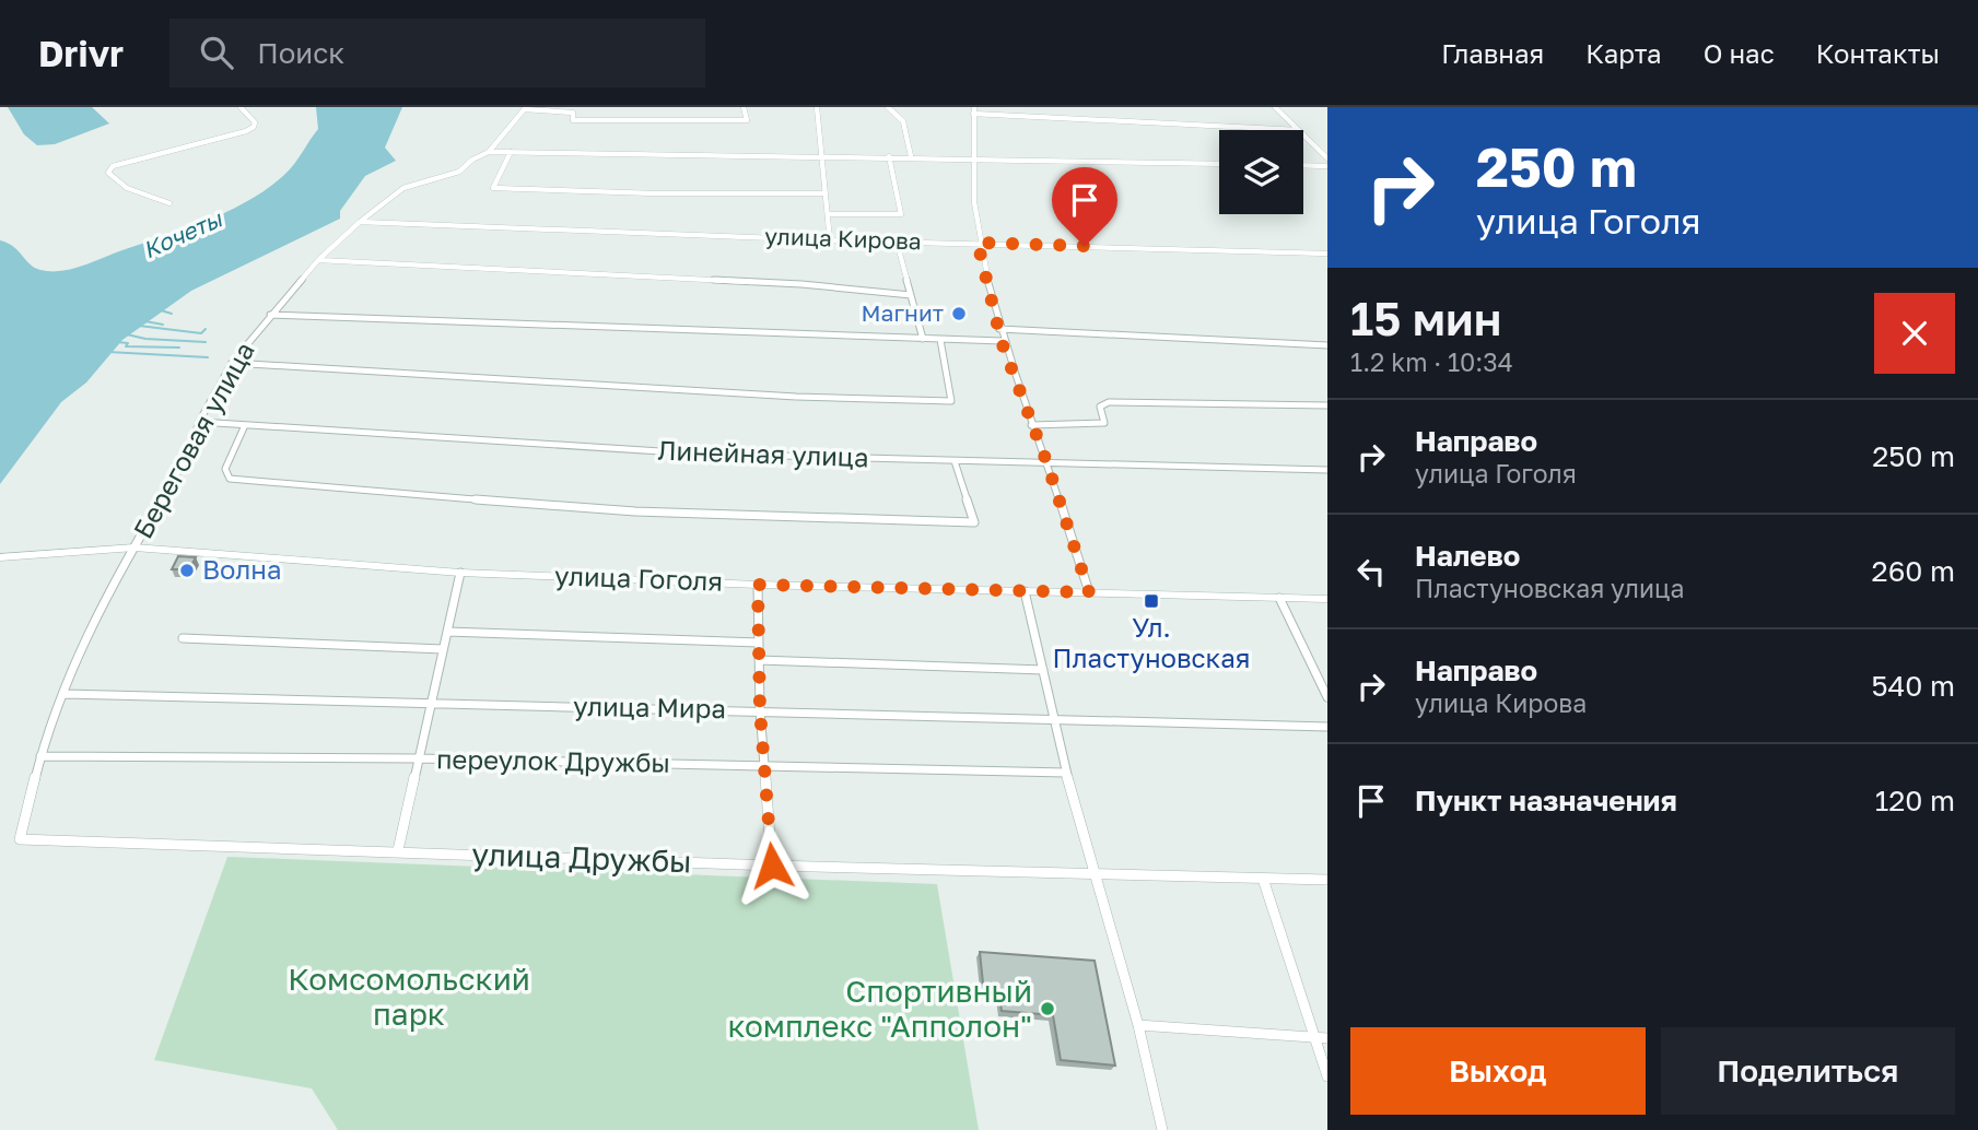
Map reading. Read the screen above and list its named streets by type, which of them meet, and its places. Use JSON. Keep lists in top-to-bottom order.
{
  "streets": {
    "street": [
      "улица Кирова",
      "Береговая улица",
      "Линейная улица",
      "улица Гоголя",
      "улица Мира",
      "переулок Дружбы",
      "улица Дружбы"
    ]
  },
  "crossings": [
    ["улица Кирова", "Береговая улица"],
    ["Береговая улица", "Линейная улица"],
    ["Береговая улица", "улица Гоголя"],
    ["Береговая улица", "улица Мира"],
    ["Береговая улица", "переулок Дружбы"],
    ["Береговая улица", "улица Дружбы"]
  ],
  "water": ["Кочеты"],
  "parks": ["Комсомольский парк"],
  "places": {
    "other": ["Магнит", "Волна", "Спортивный комплекс \"Апполон\""],
    "transit": ["Ул. Пластуновская"]
  },
  "page": {
    "header": "Drivr",
    "search": "Поиск",
    "nav": [
      "Главная",
      "Карта",
      "О нас",
      "Контакты"
    ],
    "turn": ["250 m", "улица Гоголя"],
    "heading": ["15 мин", "1.2 km · 10:34"],
    "list": [
      {
        "name": "Направо",
        "note": "улица Гоголя",
        "value": "250 m"
      },
      {
        "name": "Налево",
        "note": "Пластуновская улица",
        "value": "260 m"
      },
      {
        "name": "Направо",
        "note": "улица Кирова",
        "value": "540 m"
      },
      {
        "name": "Пункт назначения",
        "value": "120 m"
      }
    ],
    "buttons": ["Выход", "Поделиться"]
  }
}
